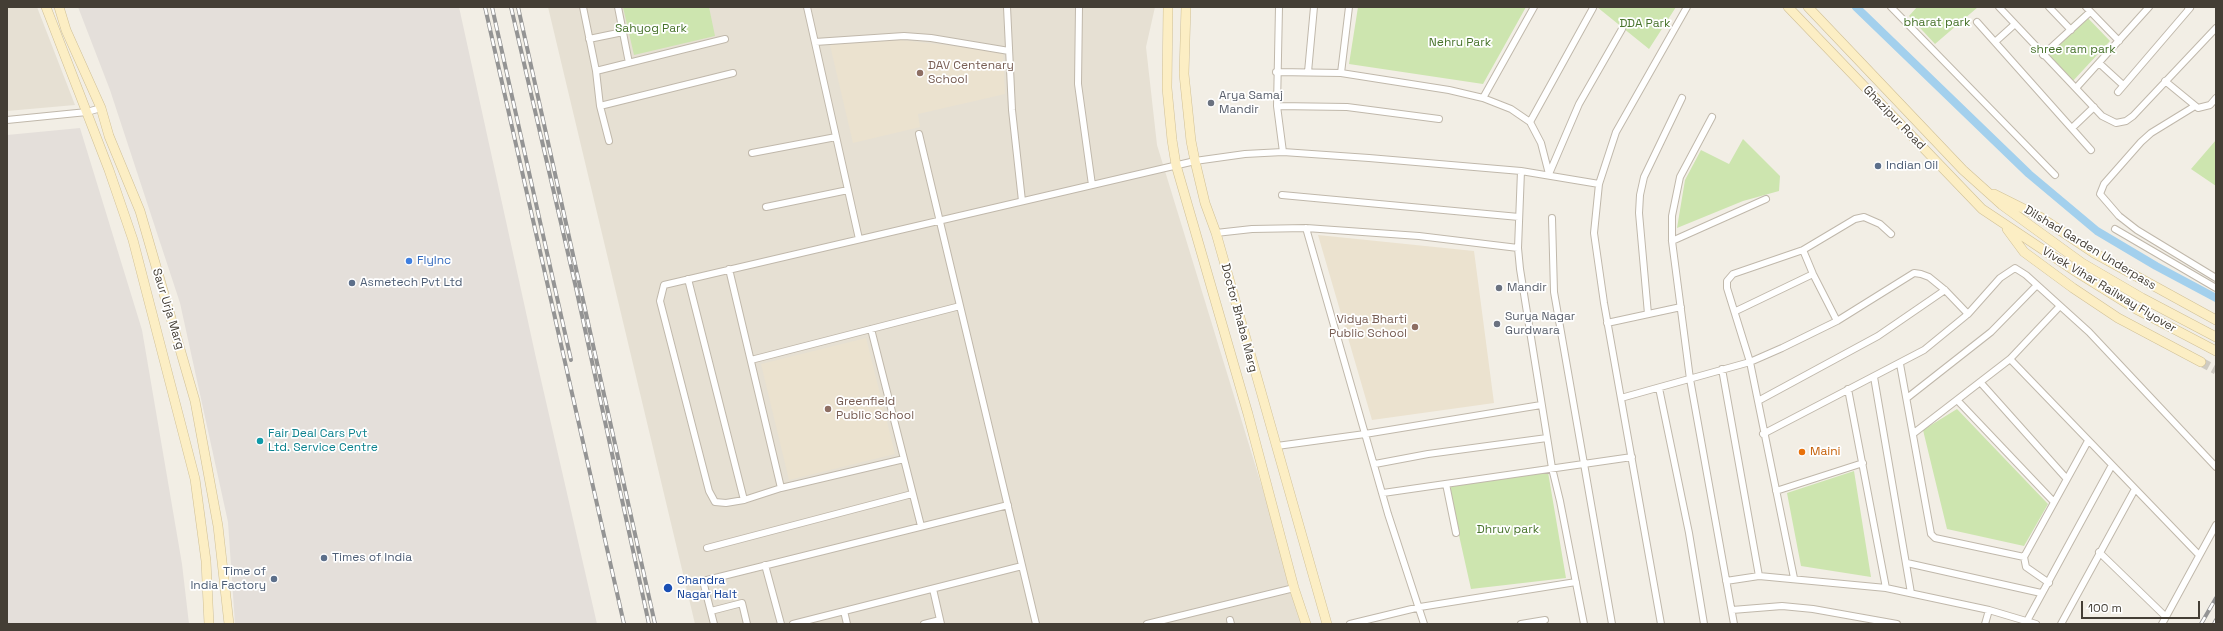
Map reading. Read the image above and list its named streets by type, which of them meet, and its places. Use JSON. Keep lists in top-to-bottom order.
{
  "streets": {
    "street": [
      "Ghazipur Road",
      "Dilshad Garden Underpass",
      "Vivek Vihar Railway Flyover",
      "Saur Urja Marg",
      "Doctor Bhaba Marg"
    ]
  },
  "crossings": [
    ["Ghazipur Road", "Dilshad Garden Underpass"],
    ["Ghazipur Road", "Vivek Vihar Railway Flyover"],
    ["Dilshad Garden Underpass", "Vivek Vihar Railway Flyover"]
  ],
  "parks": [
    "bharat park",
    "DDA Park",
    "Sahyog Park",
    "Nehru Park",
    "shree ram park",
    "Dhruv park"
  ],
  "places": [
    "DAV Centenary School",
    "Arya Samaj Mandir",
    "Indian Oil",
    "FlyInc",
    "Asmetech Pvt Ltd",
    "Mandir",
    "Surya Nagar Gurdwara",
    "Vidya Bharti Public School",
    "Greenfield Public School",
    "Fair Deal Cars Pvt Ltd. Service Centre",
    "Maini",
    "Times of India",
    "Time of India Factory",
    "Chandra Nagar Halt"
  ],
  "scale_bar": "100 m"
}
